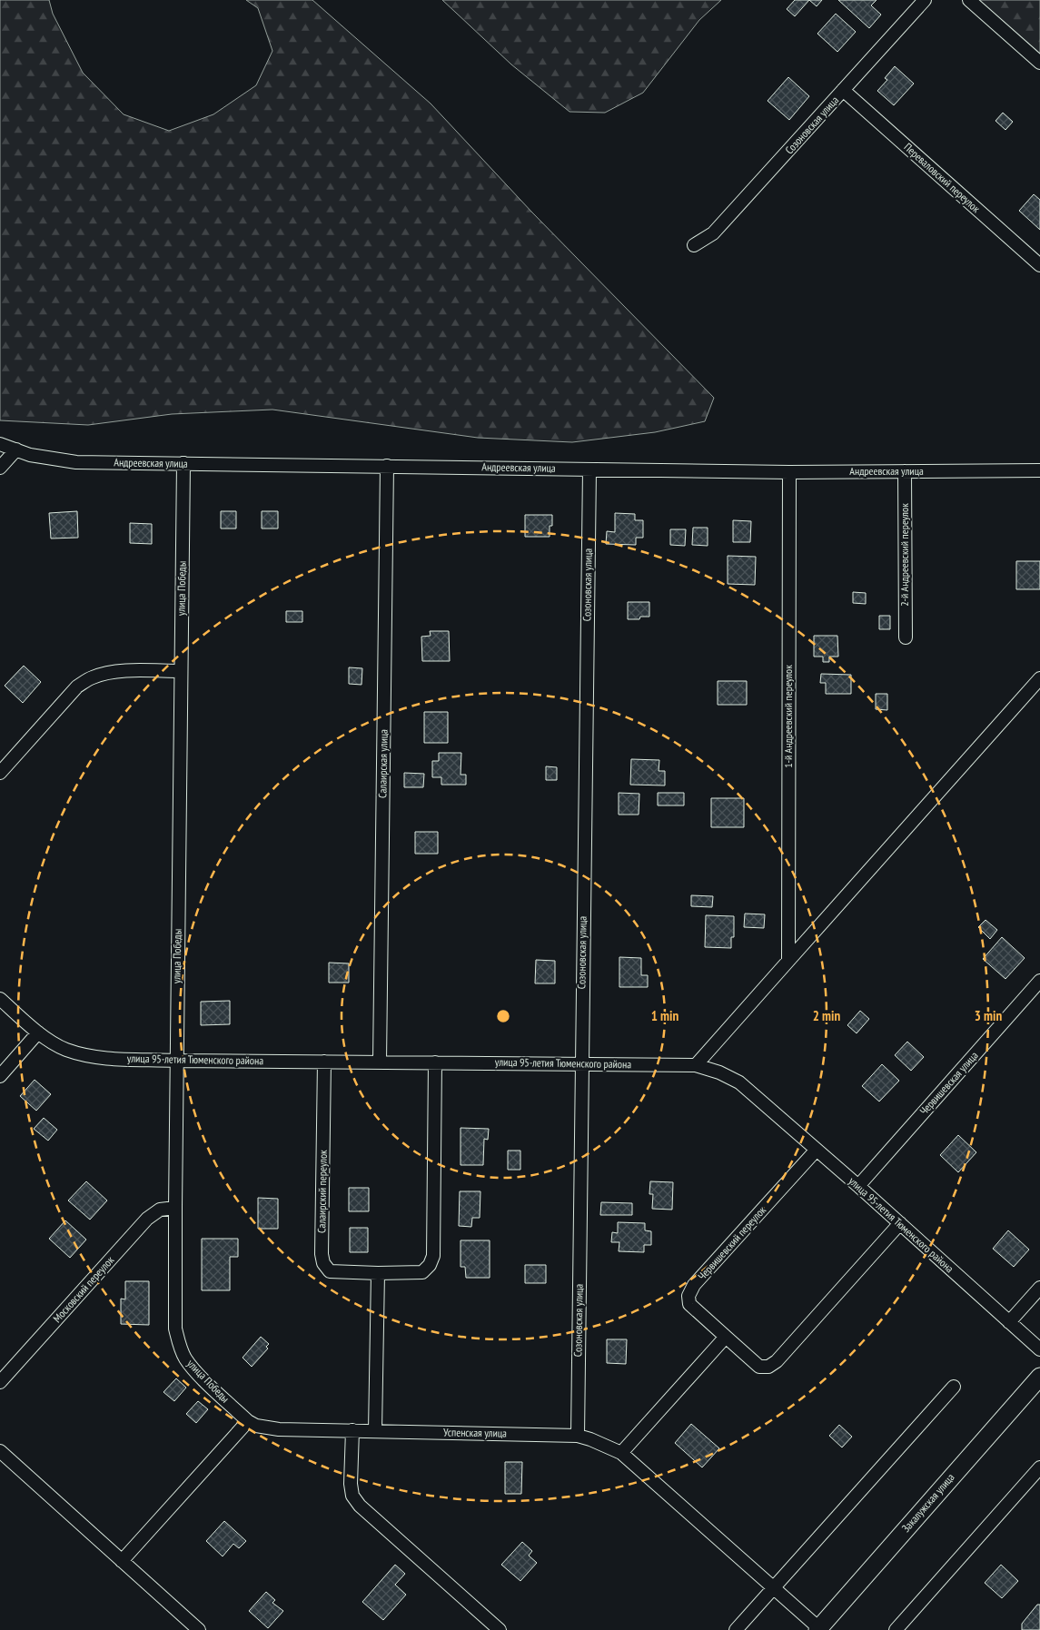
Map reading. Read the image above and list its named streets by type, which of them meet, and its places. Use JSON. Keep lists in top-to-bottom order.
{
  "streets": {
    "street": [
      "Созоновская улица",
      "Переваловский переулок",
      "Андреевская улица",
      "2-й Андреевский переулок",
      "улица Победы",
      "1-й Андреевский переулок",
      "Салаирская улица",
      "улица 95-летия Тюменского района",
      "Червишевская улица",
      "Салаирский переулок",
      "Червишевский переулок",
      "Московский переулок",
      "Успенская улица",
      "Закалужская улица"
    ]
  },
  "crossings": [
    ["Созоновская улица", "Переваловский переулок"],
    ["Созоновская улица", "Андреевская улица"],
    ["Созоновская улица", "улица 95-летия Тюменского района"],
    ["Созоновская улица", "Успенская улица"],
    ["Андреевская улица", "2-й Андреевский переулок"],
    ["Андреевская улица", "улица Победы"],
    ["Андреевская улица", "1-й Андреевский переулок"],
    ["Андреевская улица", "Салаирская улица"],
    ["улица Победы", "улица 95-летия Тюменского района"],
    ["улица Победы", "Московский переулок"],
    ["улица Победы", "Успенская улица"],
    ["Салаирская улица", "улица 95-летия Тюменского района"],
    ["улица 95-летия Тюменского района", "Червишевская улица"],
    ["улица 95-летия Тюменского района", "Салаирский переулок"],
    ["улица 95-летия Тюменского района", "Червишевский переулок"],
    ["Успенская улица", "Закалужская улица"]
  ],
  "rings": ["1 min", "2 min", "3 min"]
}
